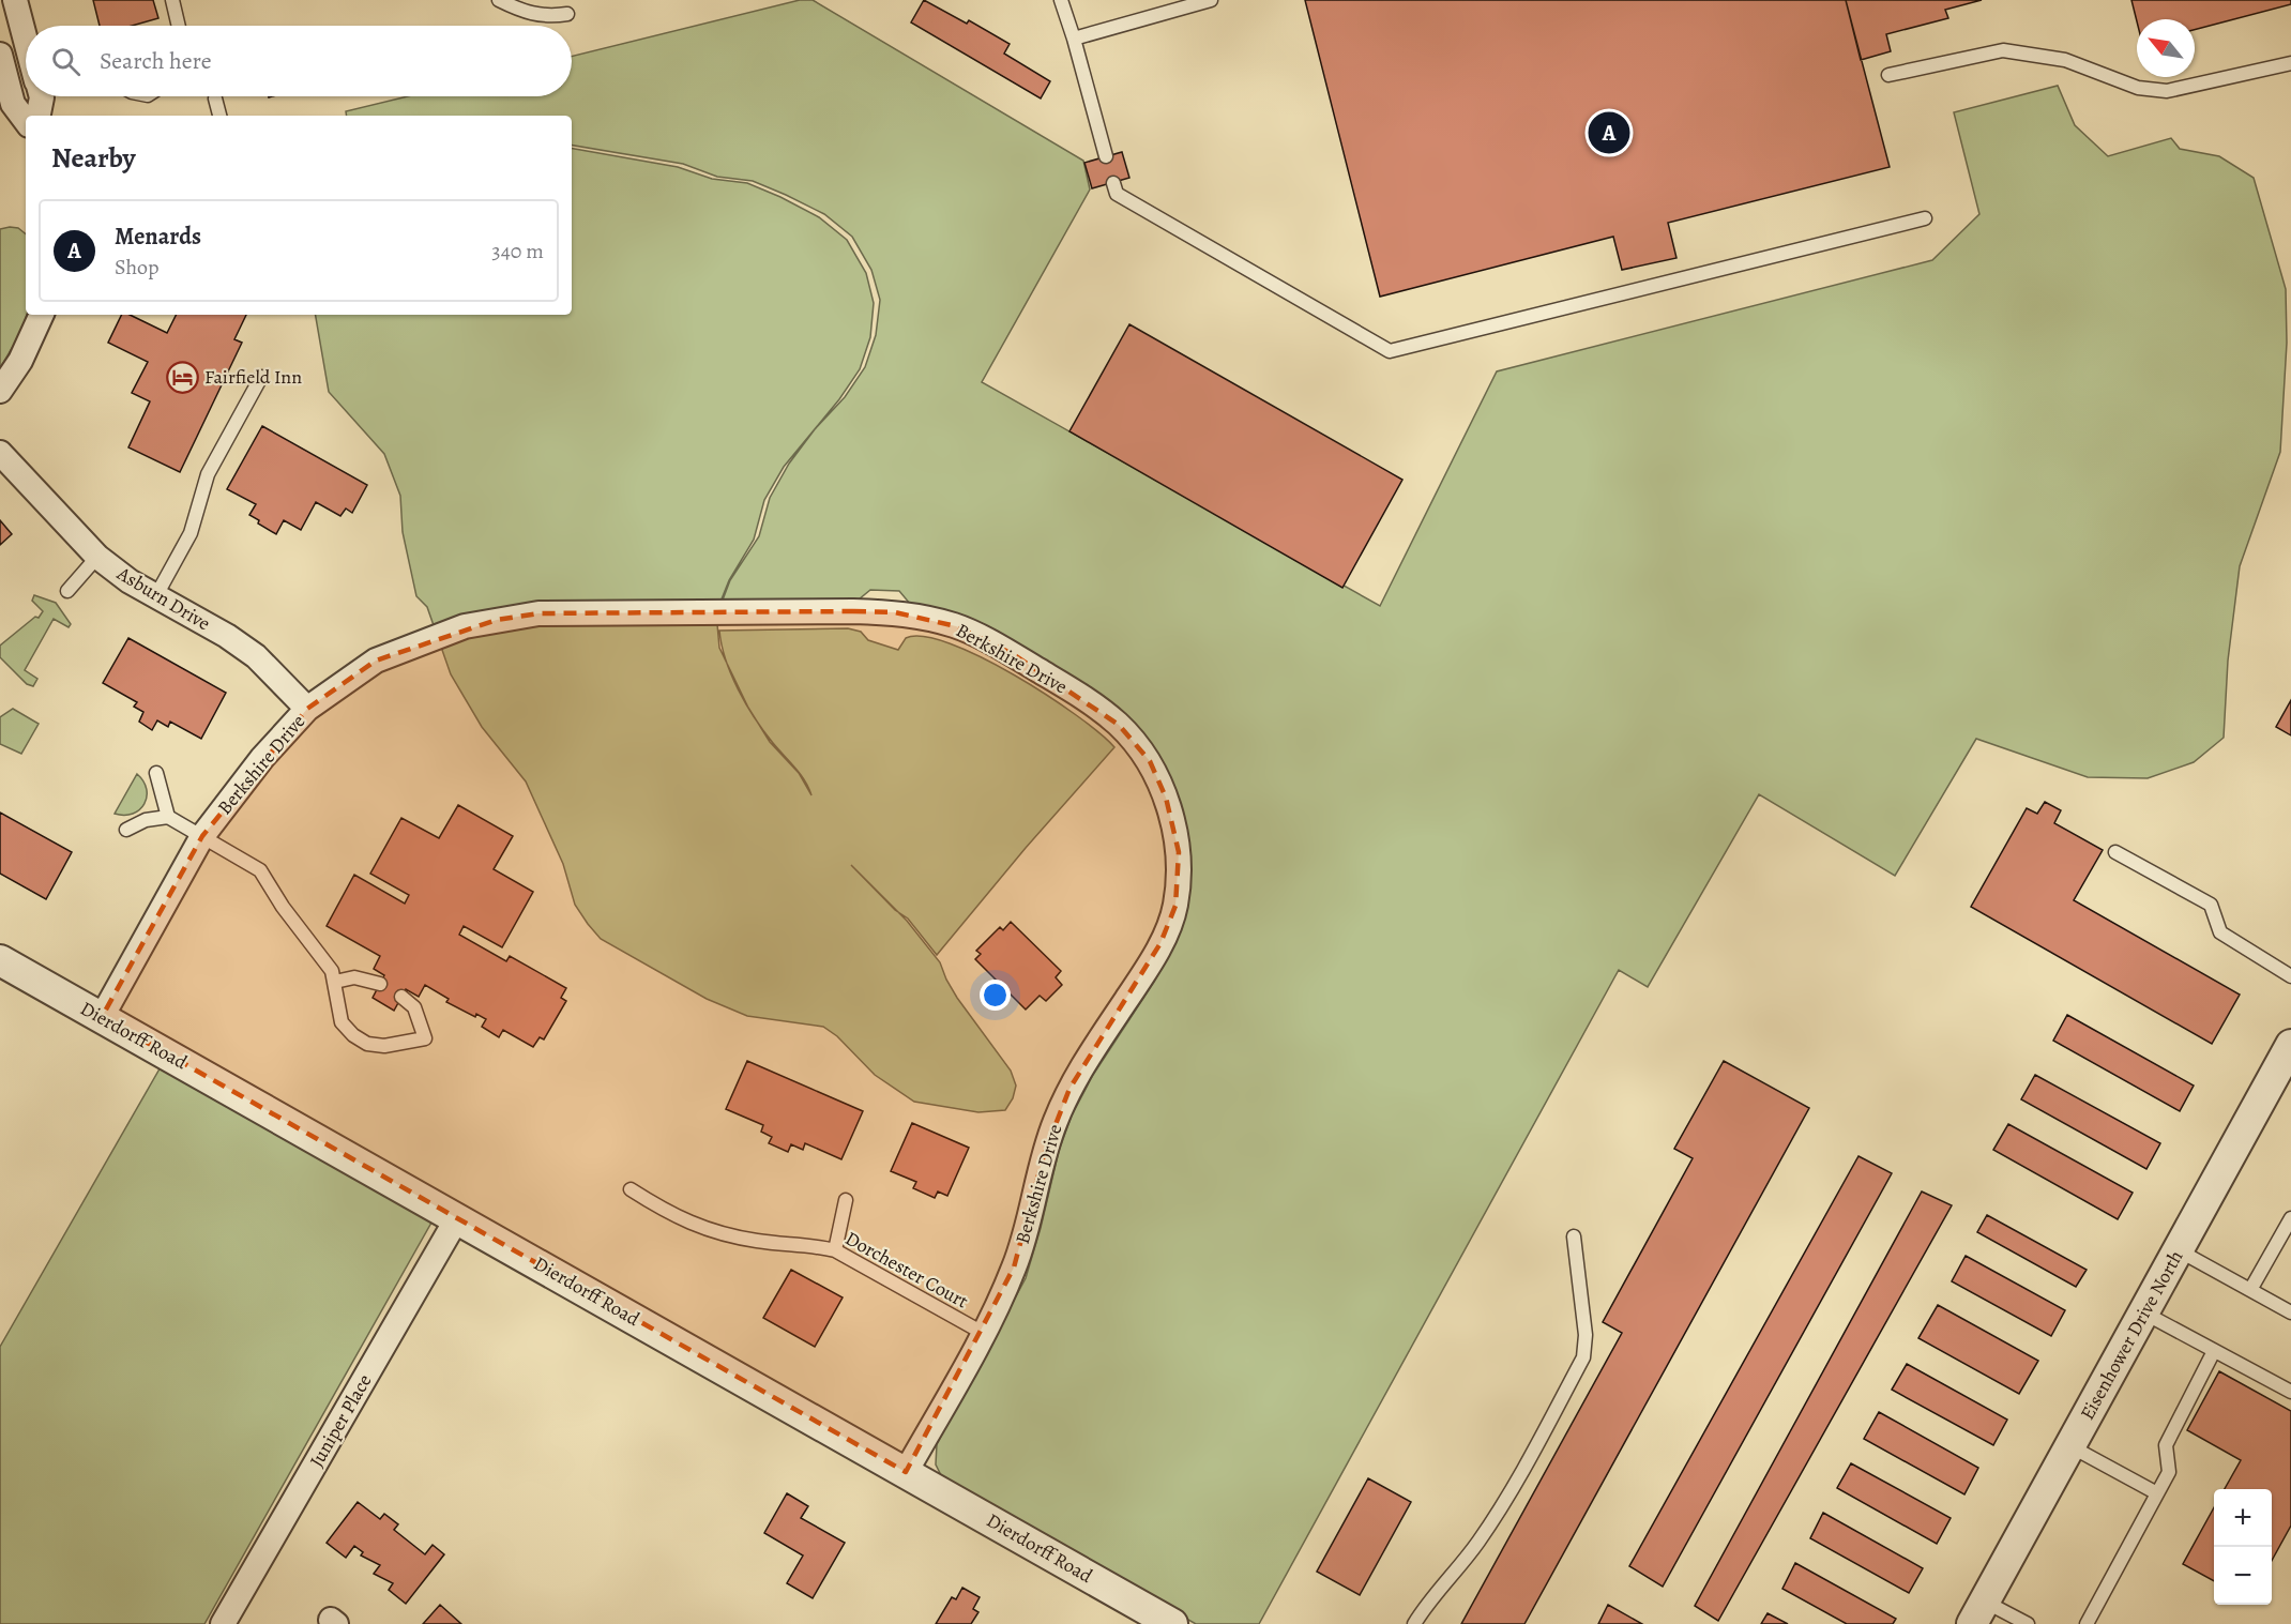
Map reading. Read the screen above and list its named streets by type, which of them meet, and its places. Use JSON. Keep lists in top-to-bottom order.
{
  "streets": {
    "street": [
      "Asburn Drive",
      "Berkshire Drive",
      "Dierdorff Road",
      "Eisenhower Drive North",
      "Juniper Place"
    ],
    "lane": ["Dorchester Court"]
  },
  "crossings": [
    ["Asburn Drive", "Berkshire Drive"],
    ["Berkshire Drive", "Dierdorff Road"],
    ["Berkshire Drive", "Dorchester Court"],
    ["Dierdorff Road", "Juniper Place"]
  ],
  "places": {
    "hotel": ["Fairfield Inn"]
  },
  "north": "top left",
  "page": {
    "search": "Search here",
    "pins": "A",
    "heading": "Nearby",
    "list": [
      {
        "mark": "A",
        "name": "Menards",
        "note": "Shop",
        "value": "340 m"
      }
    ],
    "map_buttons": ["+", "−"]
  }
}
